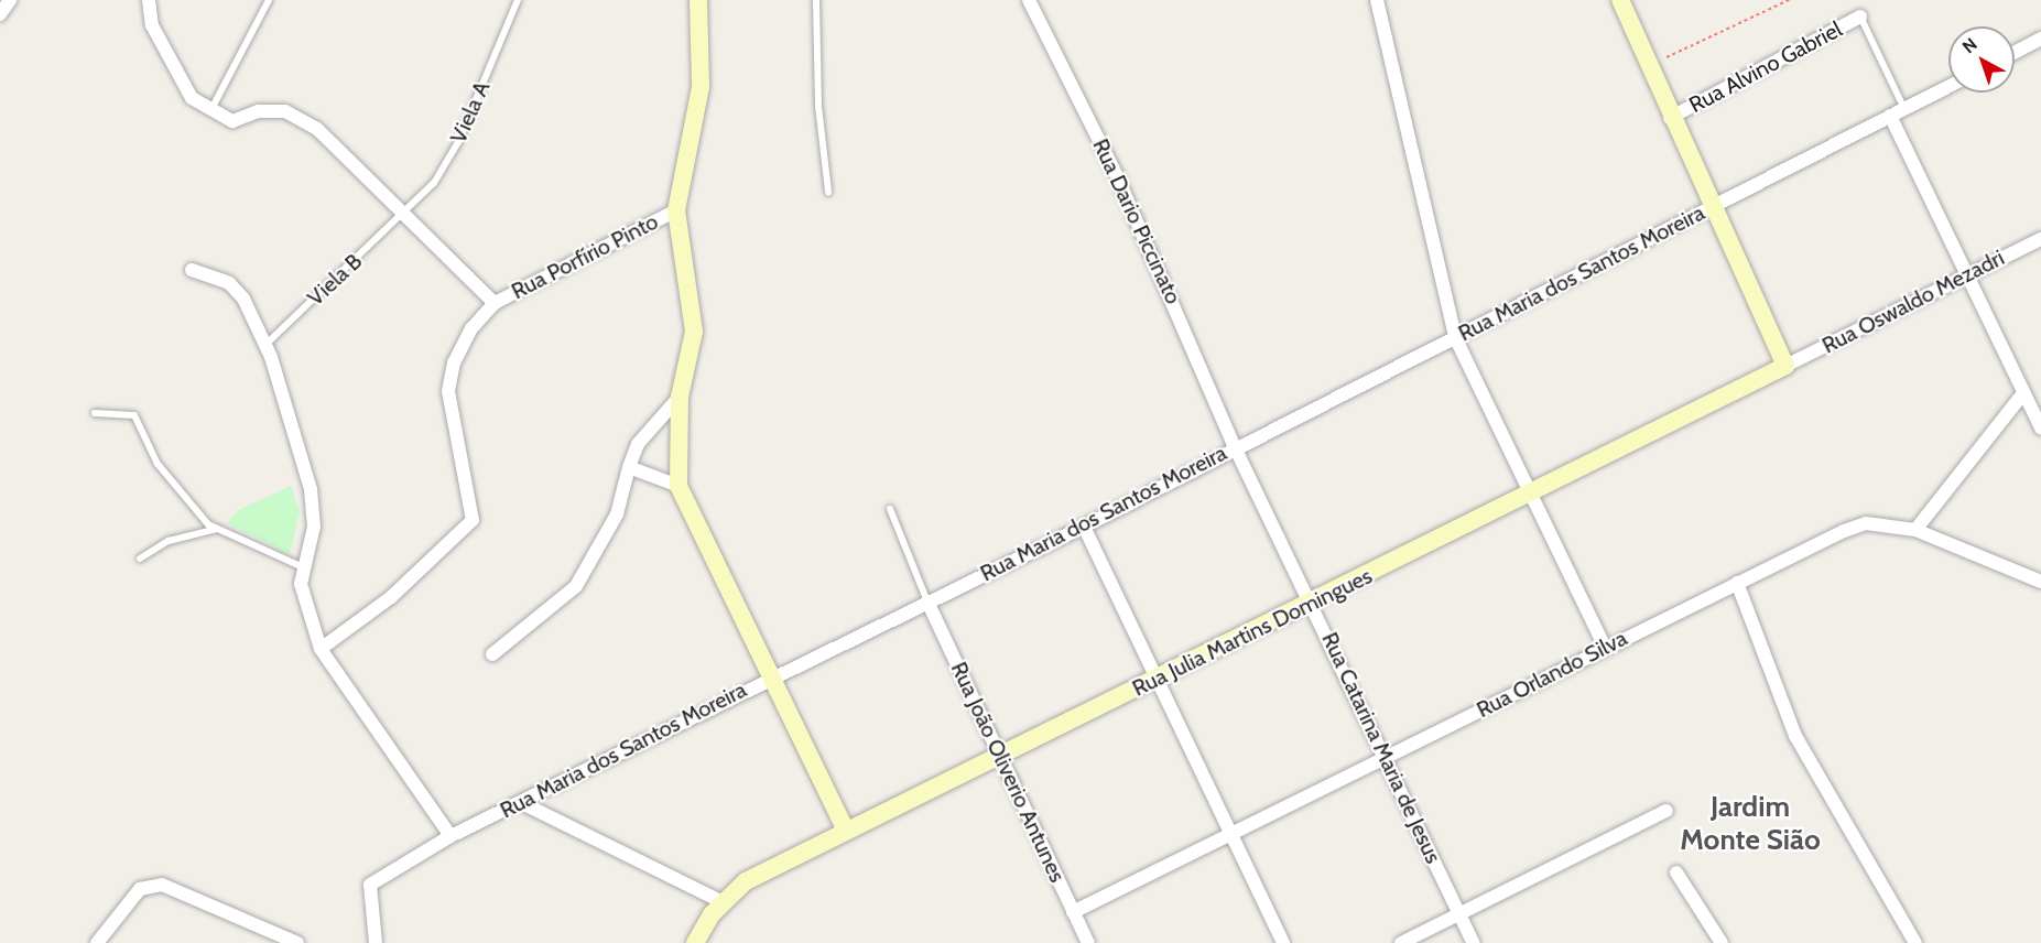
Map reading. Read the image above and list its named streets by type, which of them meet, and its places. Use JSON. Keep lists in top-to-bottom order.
{
  "streets": {
    "main road": ["Rua Julia Martins Domingues"],
    "street": [
      "Rua Alvino Gabriel",
      "Rua Dario Piccinato",
      "Rua Porfírio Pinto",
      "Rua Maria dos Santos Moreira",
      "Rua Oswaldo Mezadri",
      "Rua Orlando Silva",
      "Rua Catarina Maria de Jesus",
      "Rua João Oliverio Antunes"
    ],
    "lane": ["Viela A", "Viela B"]
  },
  "crossings": [
    ["Viela A", "Viela B"],
    ["Rua Dario Piccinato", "Rua Maria dos Santos Moreira"],
    ["Rua Dario Piccinato", "Rua Catarina Maria de Jesus"],
    ["Rua Maria dos Santos Moreira", "Rua Catarina Maria de Jesus"],
    ["Rua Maria dos Santos Moreira", "Rua João Oliverio Antunes"],
    ["Rua Oswaldo Mezadri", "Rua Julia Martins Domingues"],
    ["Rua Julia Martins Domingues", "Rua Catarina Maria de Jesus"],
    ["Rua Julia Martins Domingues", "Rua João Oliverio Antunes"],
    ["Rua Orlando Silva", "Rua Catarina Maria de Jesus"],
    ["Rua Orlando Silva", "Rua João Oliverio Antunes"]
  ],
  "districts": ["Jardim Monte Sião"],
  "north": "top left"
}
